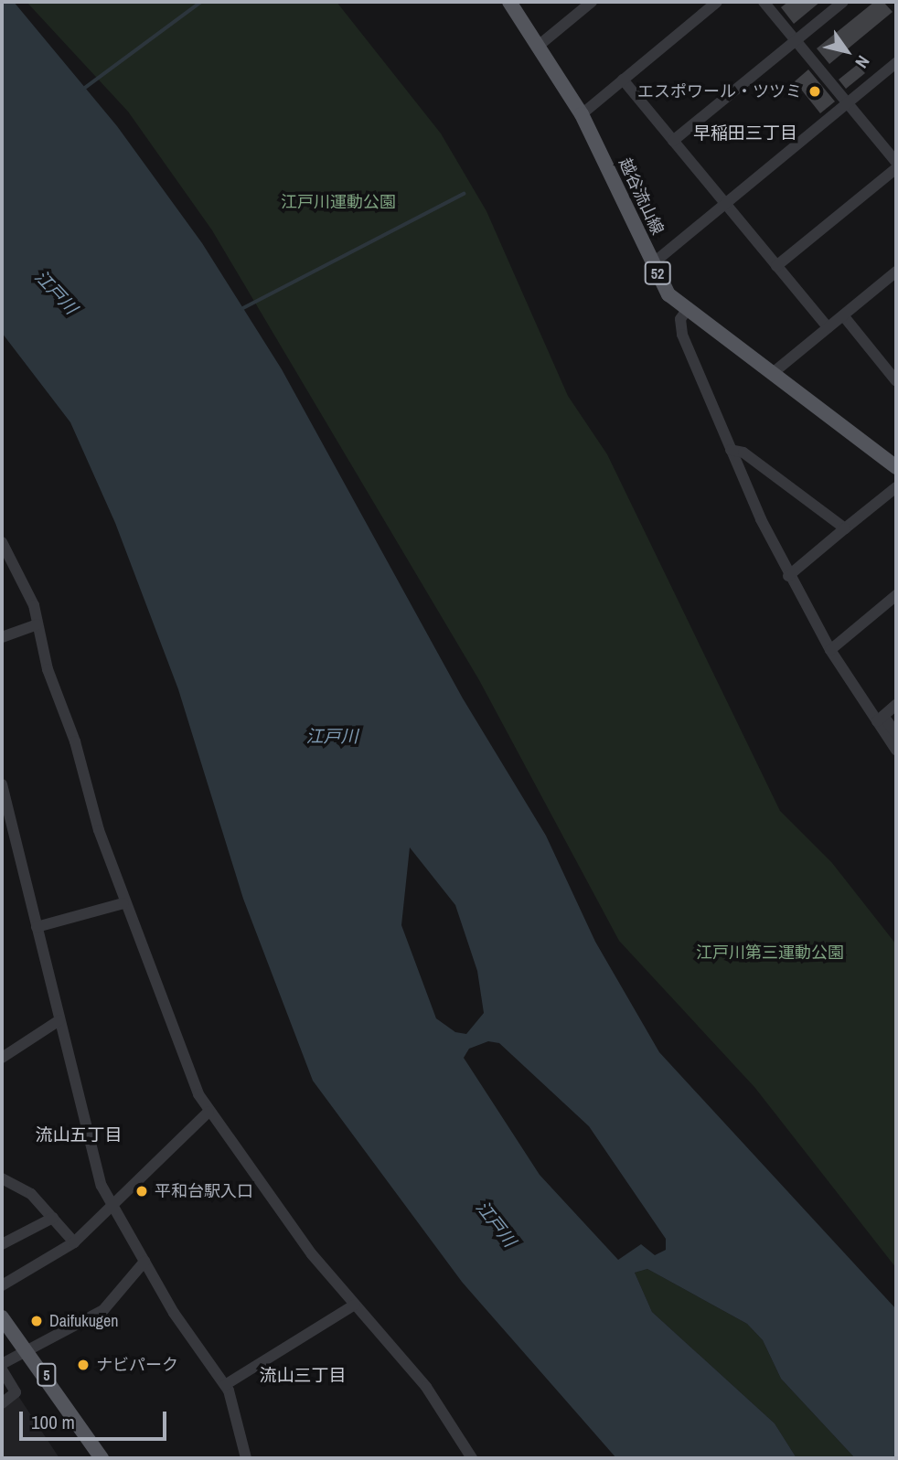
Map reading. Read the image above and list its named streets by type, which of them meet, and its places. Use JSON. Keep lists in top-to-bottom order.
{
  "streets": {
    "main road": ["越谷流山線", "52", "5"]
  },
  "districts": ["早稲田三丁目", "流山五丁目", "流山三丁目"],
  "water": ["江戸川"],
  "parks": ["江戸川運動公園", "江戸川第三運動公園"],
  "places": [
    "エスポワール・ツツミ",
    "平和台駅入口",
    "Daifukugen",
    "ナビパーク"
  ],
  "scale_bar": "100 m",
  "north": "bottom right"
}
